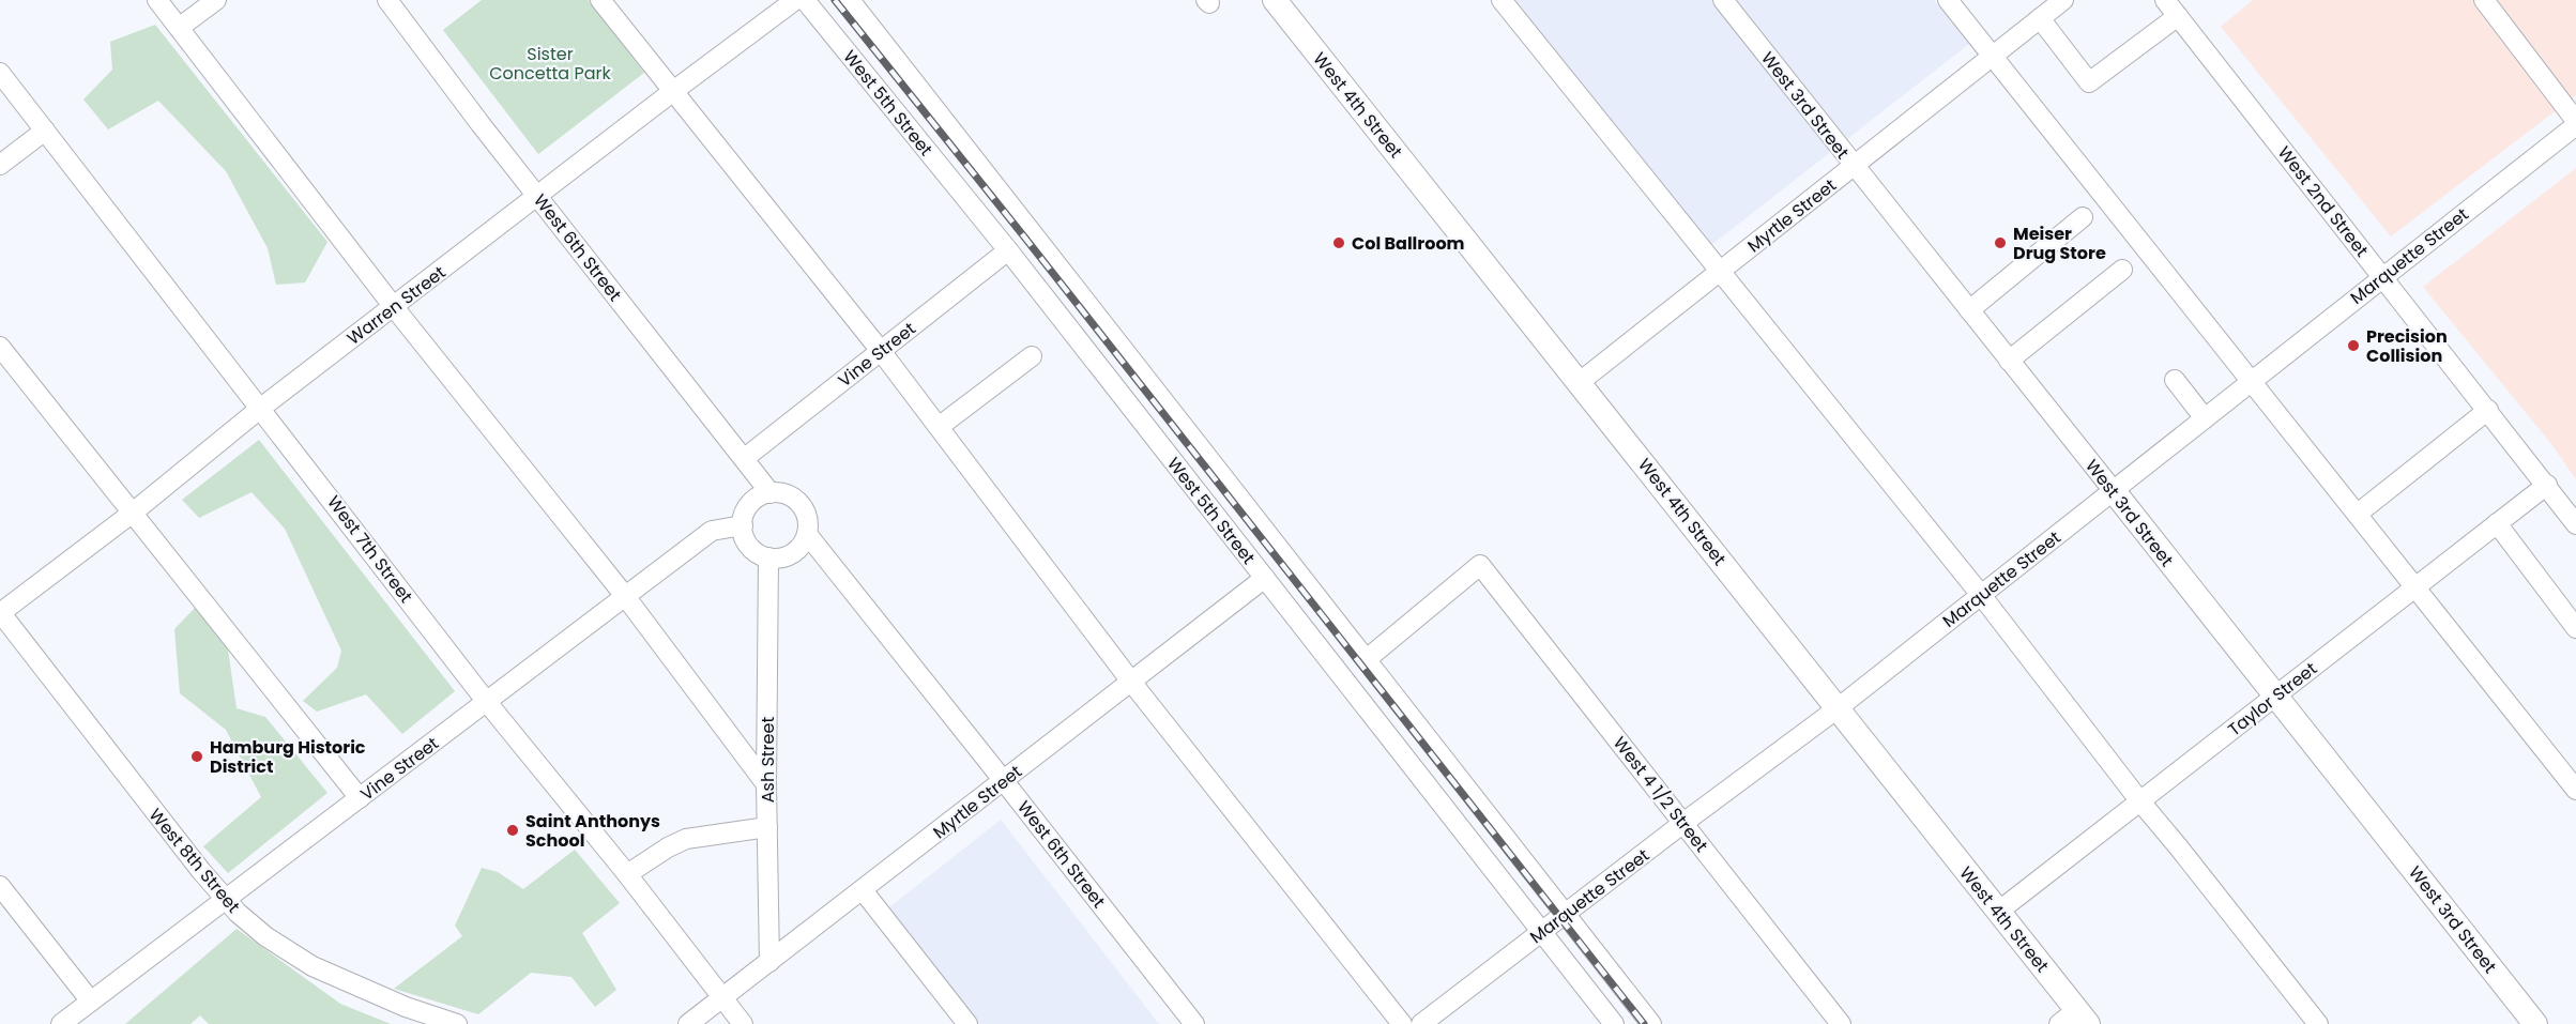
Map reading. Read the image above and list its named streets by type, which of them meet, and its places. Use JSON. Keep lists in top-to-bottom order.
{
  "streets": {
    "main road": ["West 4th Street", "West 3rd Street"],
    "street": [
      "West 5th Street",
      "West 2nd Street",
      "Myrtle Street",
      "West 6th Street",
      "Marquette Street",
      "Warren Street",
      "Vine Street",
      "West 7th Street",
      "Taylor Street",
      "Ash Street",
      "West 4 1/2 Street",
      "West 8th Street"
    ]
  },
  "crossings": [
    ["West 5th Street", "Myrtle Street"],
    ["West 5th Street", "Marquette Street"],
    ["West 5th Street", "Vine Street"],
    ["West 4th Street", "Myrtle Street"],
    ["West 4th Street", "Marquette Street"],
    ["West 4th Street", "Taylor Street"],
    ["West 3rd Street", "Myrtle Street"],
    ["West 3rd Street", "Marquette Street"],
    ["West 3rd Street", "Taylor Street"],
    ["West 2nd Street", "Marquette Street"],
    ["West 2nd Street", "Taylor Street"],
    ["Myrtle Street", "West 6th Street"],
    ["Myrtle Street", "West 7th Street"],
    ["Myrtle Street", "Ash Street"],
    ["West 6th Street", "Warren Street"],
    ["West 6th Street", "Vine Street"],
    ["West 6th Street", "Ash Street"],
    ["Marquette Street", "West 4 1/2 Street"],
    ["Warren Street", "West 7th Street"],
    ["Warren Street", "West 8th Street"],
    ["Vine Street", "West 7th Street"],
    ["Vine Street", "Ash Street"],
    ["Vine Street", "West 8th Street"]
  ],
  "parks": ["Sister Concetta Park"],
  "places": [
    "Col Ballroom",
    "Meiser Drug Store",
    "Precision Collision",
    "Hamburg Historic District",
    "Saint Anthonys School"
  ]
}
